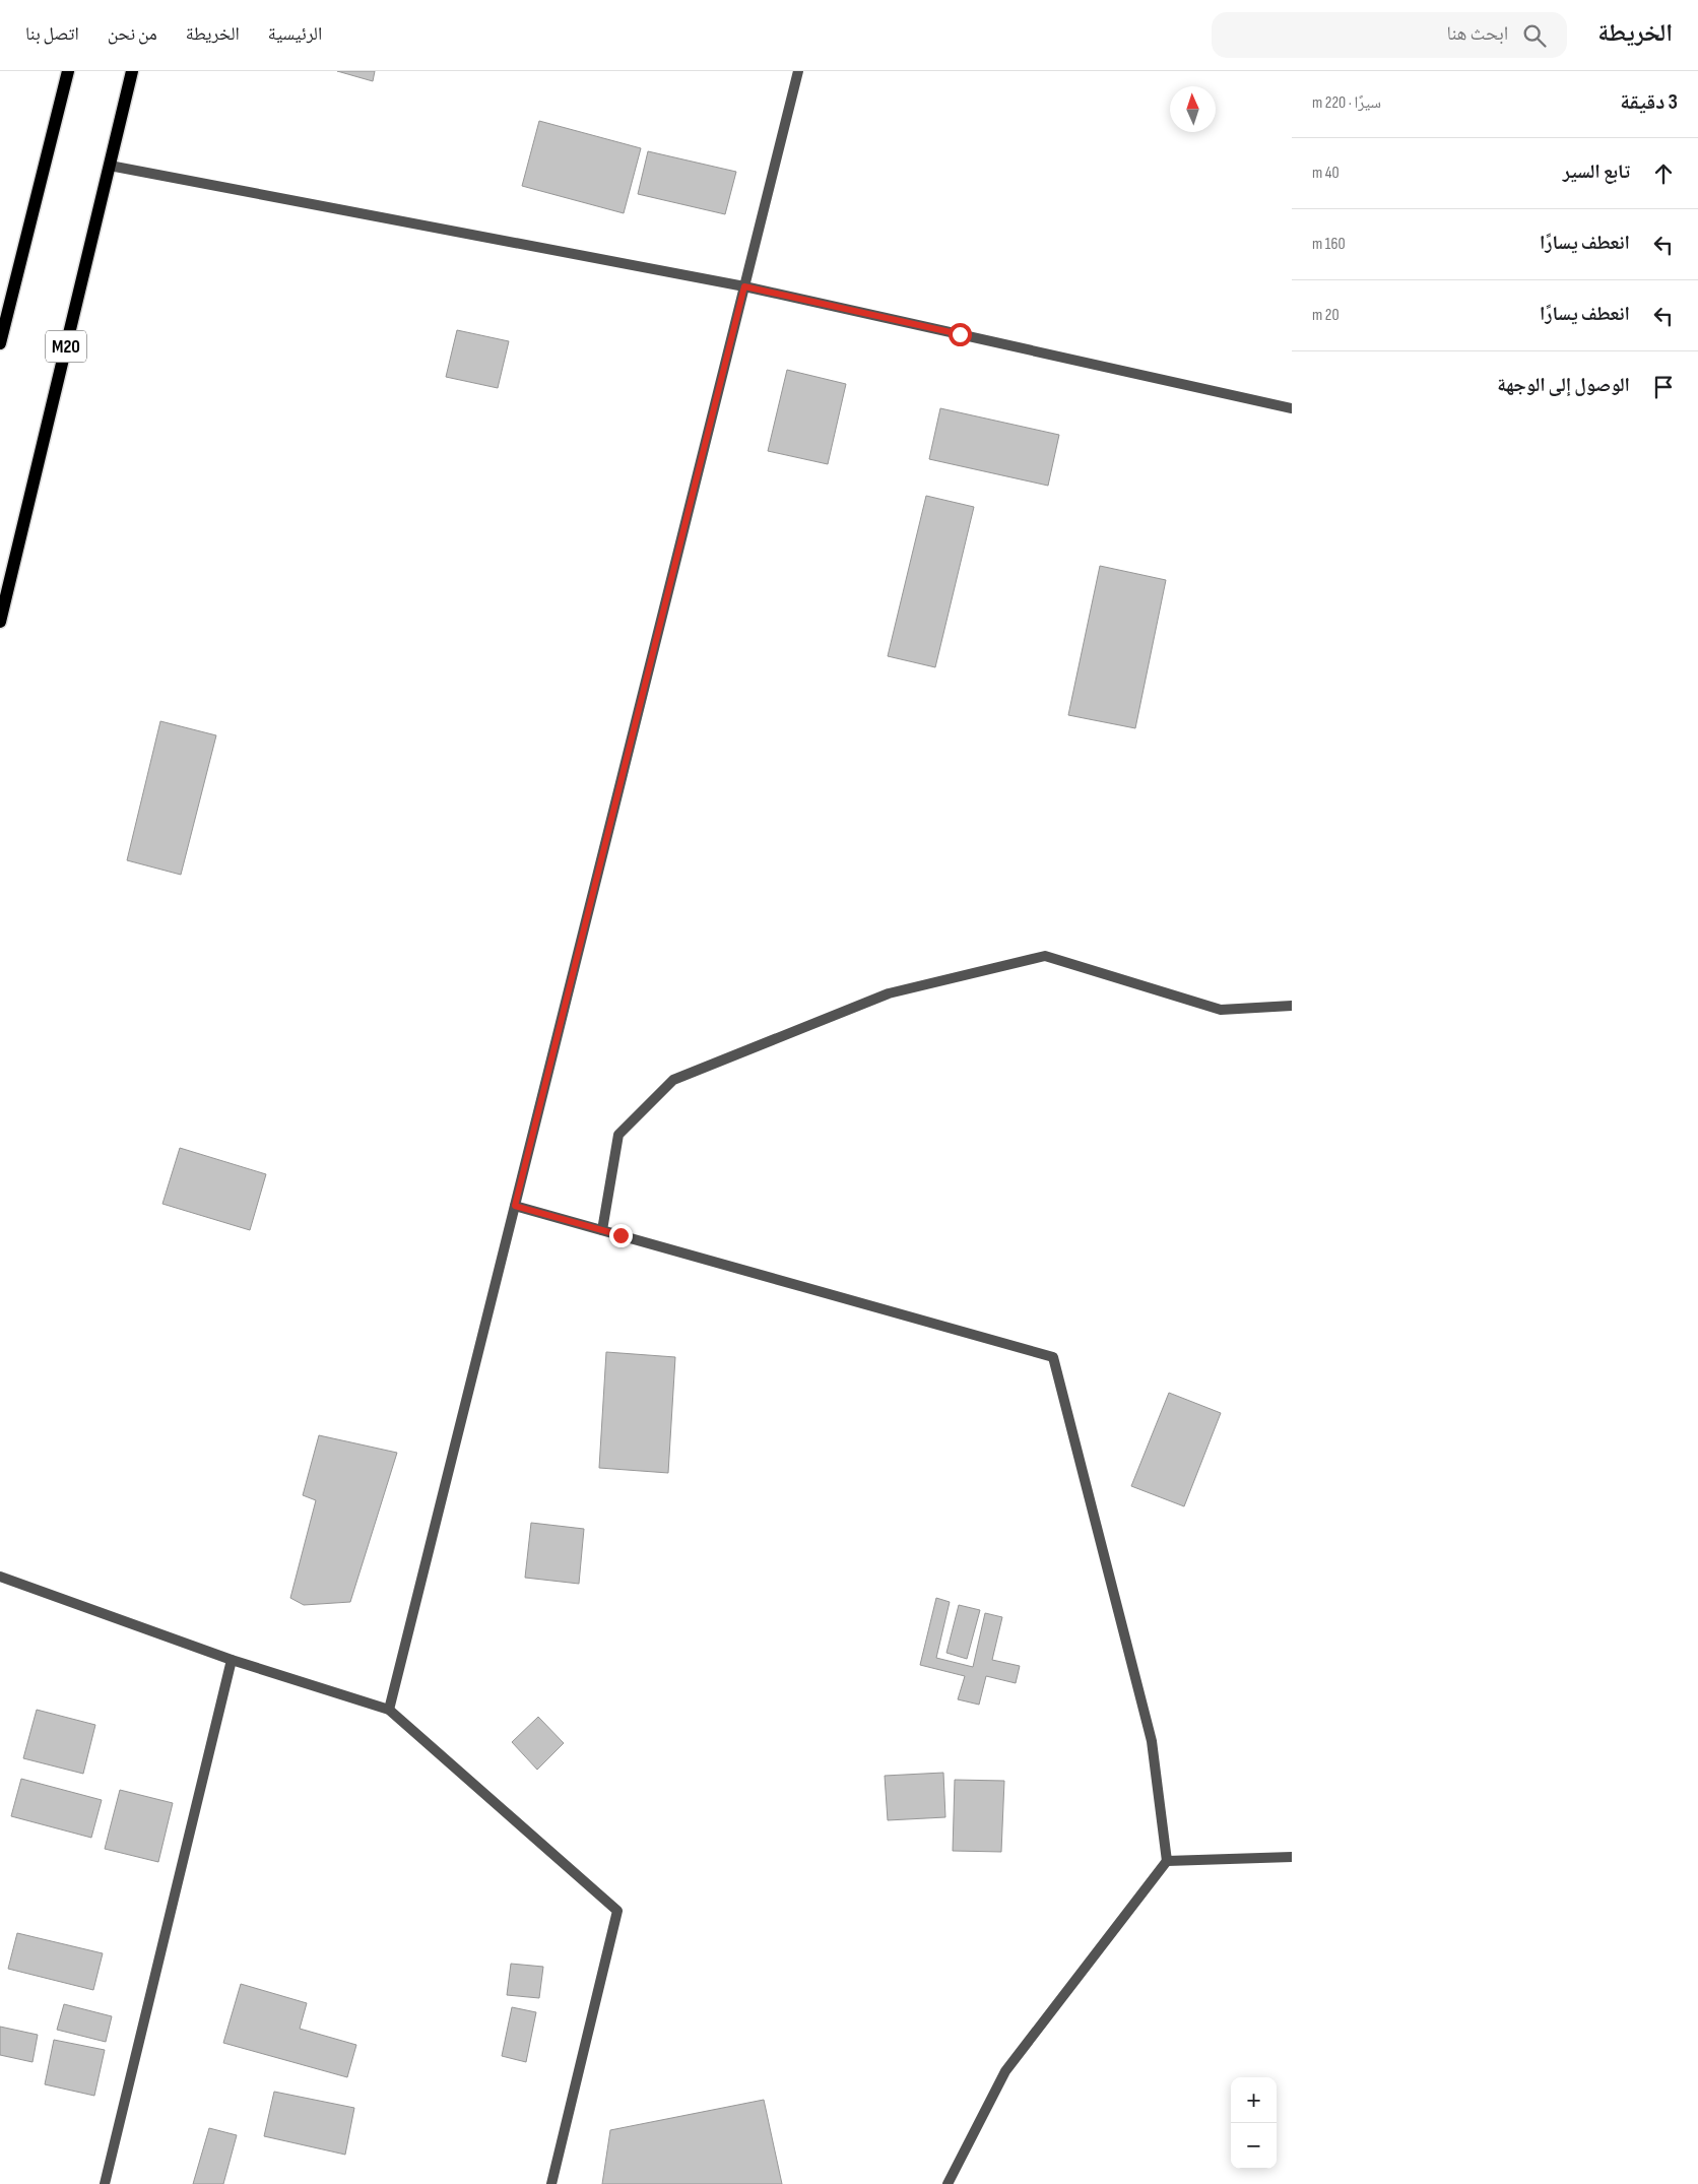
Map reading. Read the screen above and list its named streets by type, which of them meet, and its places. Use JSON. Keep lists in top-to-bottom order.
{
  "streets": {
    "main road": ["M20"]
  },
  "north": "top",
  "page": {
    "header": "الخريطة",
    "search": "ابحث هنا",
    "nav": [
      "الرئيسية",
      "الخريطة",
      "من نحن",
      "اتصل بنا"
    ],
    "heading": ["3 دقيقة", "سيرًا · 220 m"],
    "list": [
      ["تابع السير", "40 m"],
      ["انعطف يسارًا", "160 m"],
      ["انعطف يسارًا", "20 m"],
      "الوصول إلى الوجهة"
    ],
    "map_buttons": ["+", "−"]
  }
}
